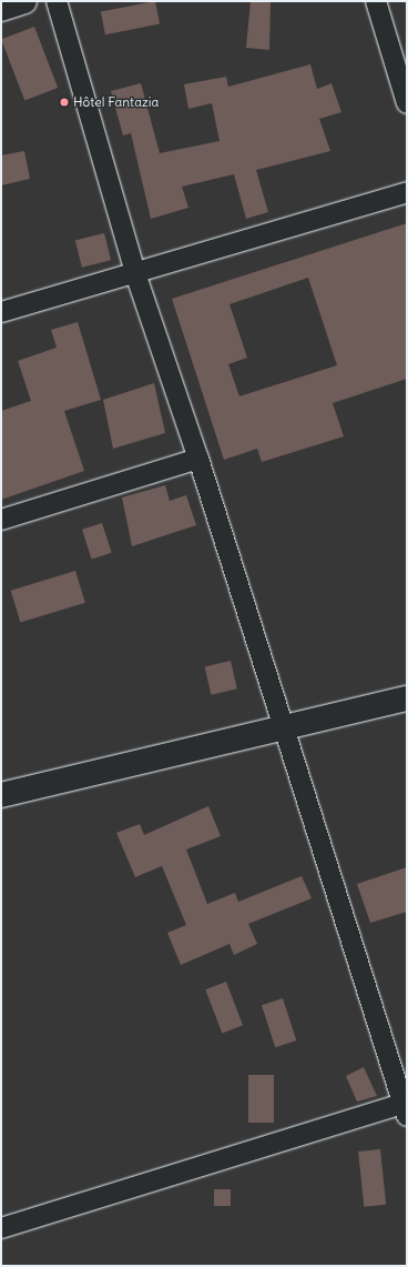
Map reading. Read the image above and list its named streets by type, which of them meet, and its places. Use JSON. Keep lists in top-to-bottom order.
{
  "places": ["Hôtel Fantazia"]
}
